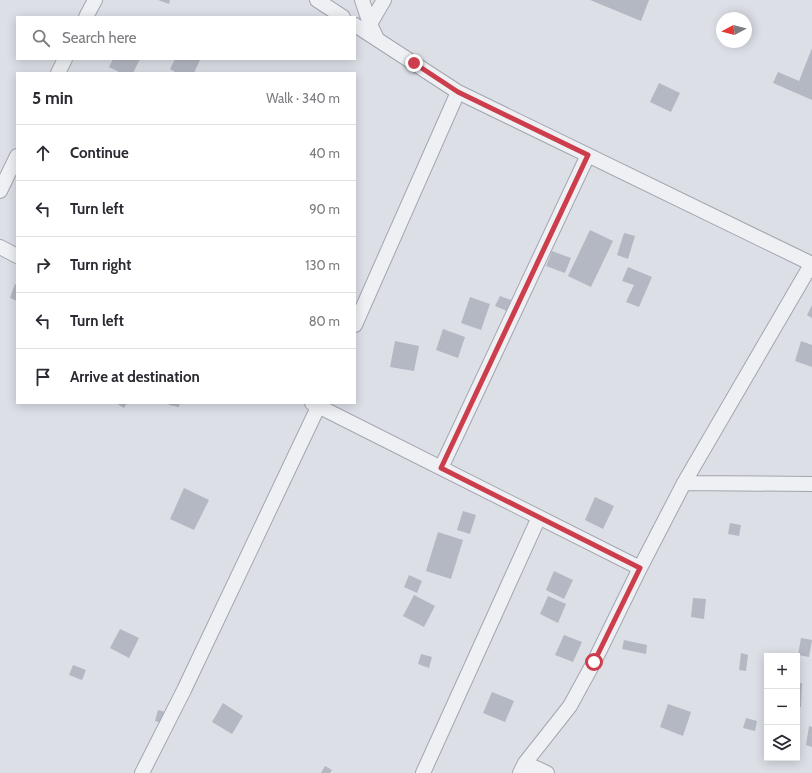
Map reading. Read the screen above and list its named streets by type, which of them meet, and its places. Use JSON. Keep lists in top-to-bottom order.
{
  "north": "left",
  "page": {
    "search": "Search here",
    "heading": ["5 min", "Walk · 340 m"],
    "list": [
      ["Continue", "40 m"],
      ["Turn left", "90 m"],
      ["Turn right", "130 m"],
      ["Turn left", "80 m"],
      "Arrive at destination"
    ],
    "map_buttons": ["+", "−"]
  }
}
